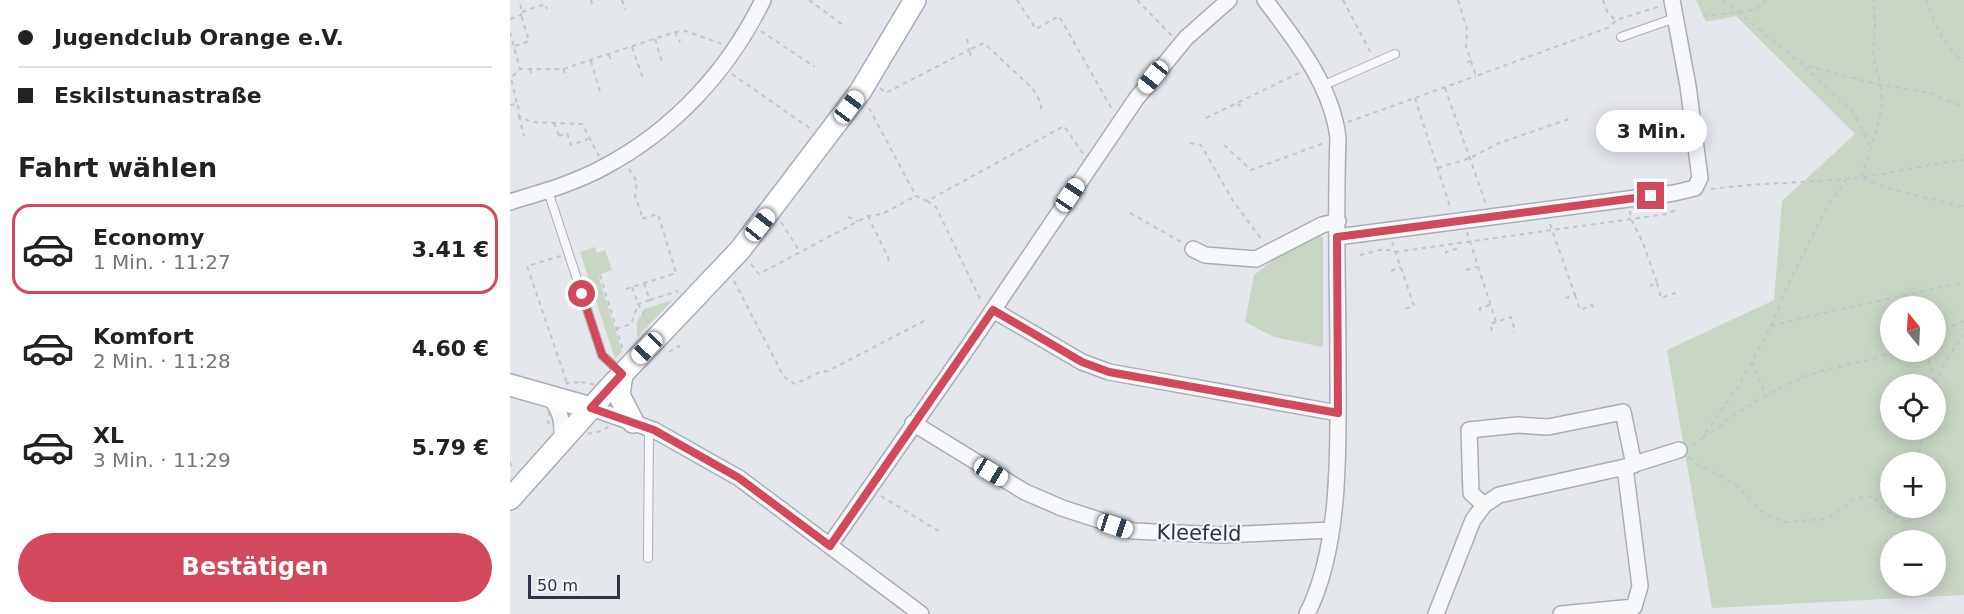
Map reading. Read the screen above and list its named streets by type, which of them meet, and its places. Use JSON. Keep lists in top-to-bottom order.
{
  "streets": {
    "street": ["Kleefeld"]
  },
  "scale_bar": "50 m",
  "north": "top",
  "page": {
    "banner": ["Jugendclub Orange e.V.", "Eskilstunastraße"],
    "bubble": "3 Min.",
    "heading": "Fahrt wählen",
    "list": [
      {
        "name": "Economy",
        "note": "1 Min. · 11:27",
        "value": "3.41 €"
      },
      {
        "name": "Komfort",
        "note": "2 Min. · 11:28",
        "value": "4.60 €"
      },
      {
        "name": "XL",
        "note": "3 Min. · 11:29",
        "value": "5.79 €"
      }
    ],
    "map_buttons": ["+", "−"],
    "buttons": "Bestätigen",
    "scale": "50 m"
  }
}
